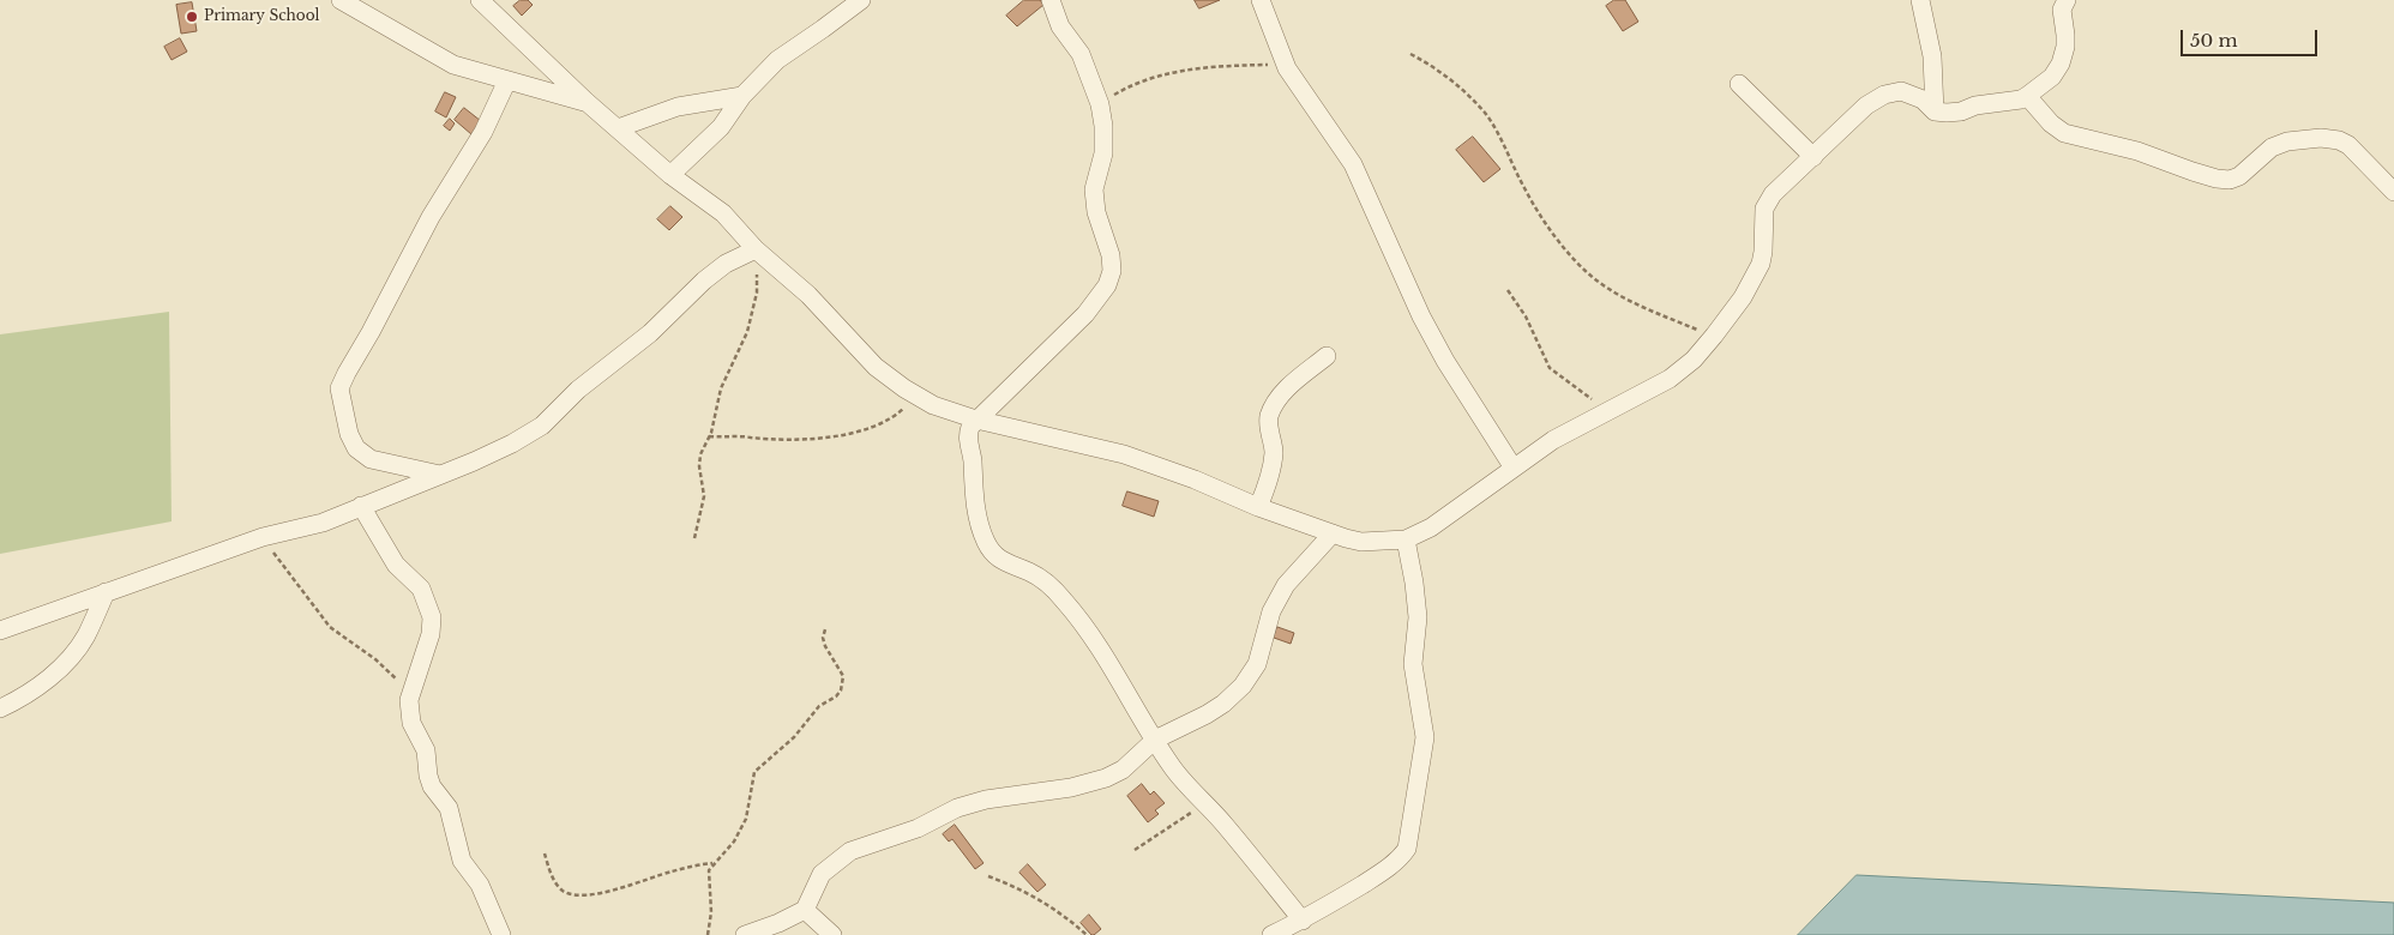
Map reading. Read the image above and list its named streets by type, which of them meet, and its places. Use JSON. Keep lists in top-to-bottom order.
{
  "places": ["Primary School"],
  "scale_bar": "50 m"
}
